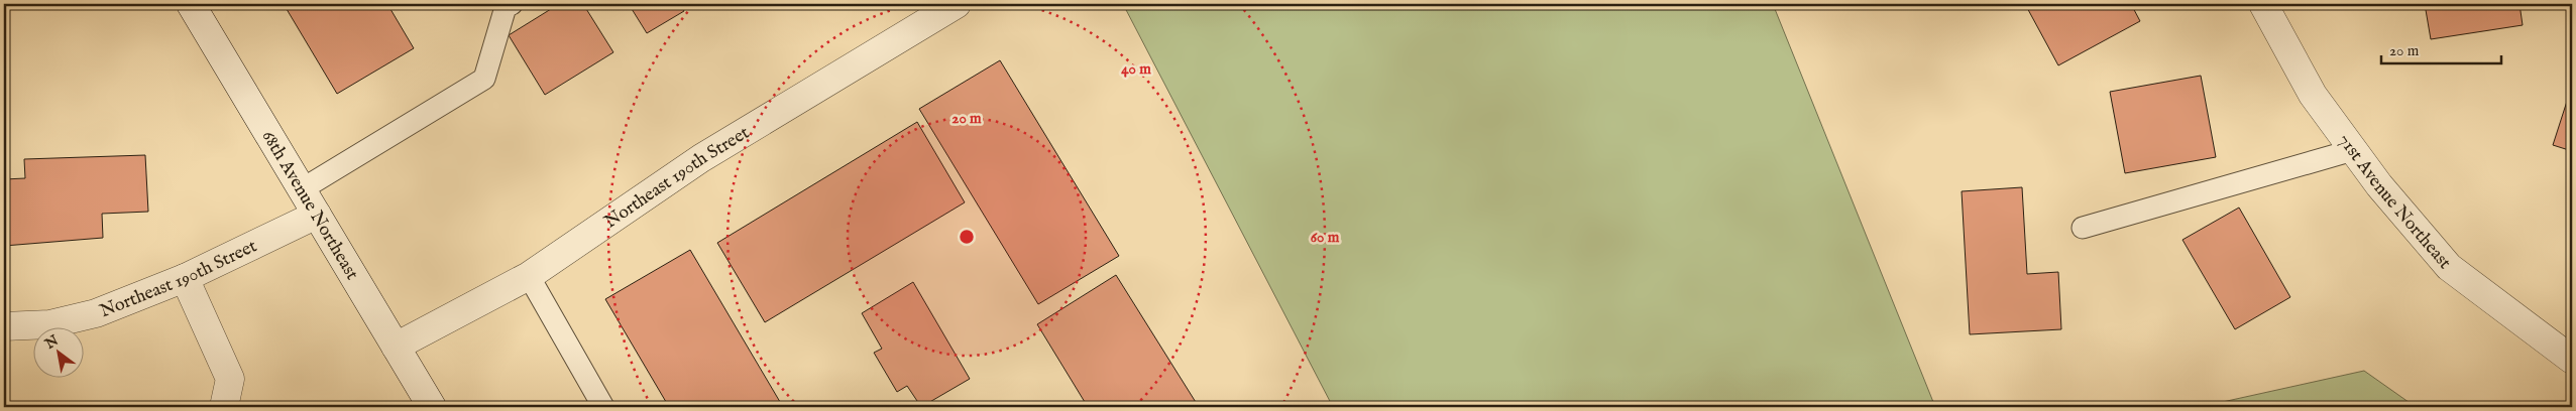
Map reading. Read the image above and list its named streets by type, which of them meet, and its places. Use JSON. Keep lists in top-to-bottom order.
{
  "streets": {
    "street": ["Northeast 190th Street", "71st Avenue Northeast", "68th Avenue Northeast"]
  },
  "crossings": [
    ["Northeast 190th Street", "68th Avenue Northeast"]
  ],
  "scale_bar": "20 m",
  "north": "top left",
  "rings": ["40 m", "20 m", "60 m"]
}
